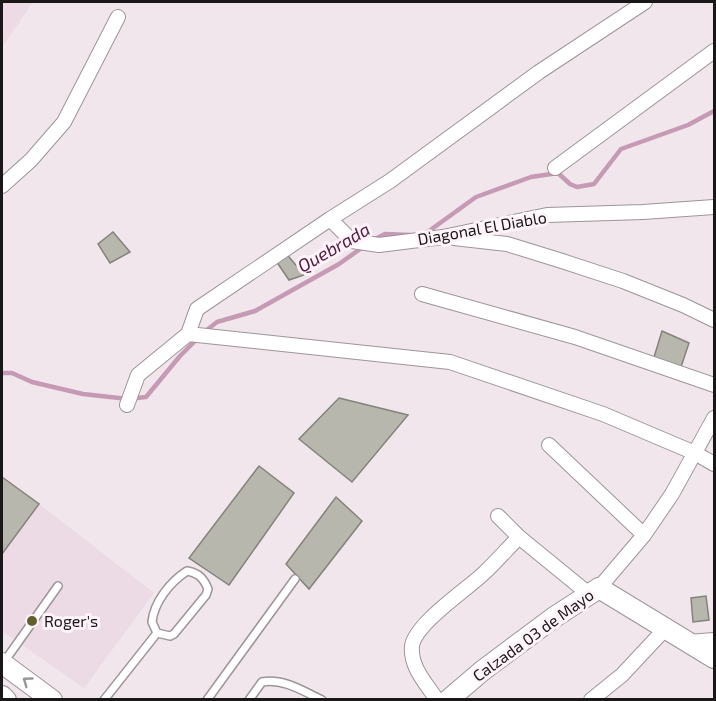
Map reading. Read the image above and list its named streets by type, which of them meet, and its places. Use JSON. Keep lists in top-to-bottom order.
{
  "streets": {
    "street": ["Diagonal El Diablo", "Calzada 03 de Mayo"]
  },
  "water": ["Quebrada"],
  "places": ["Roger's"]
}
